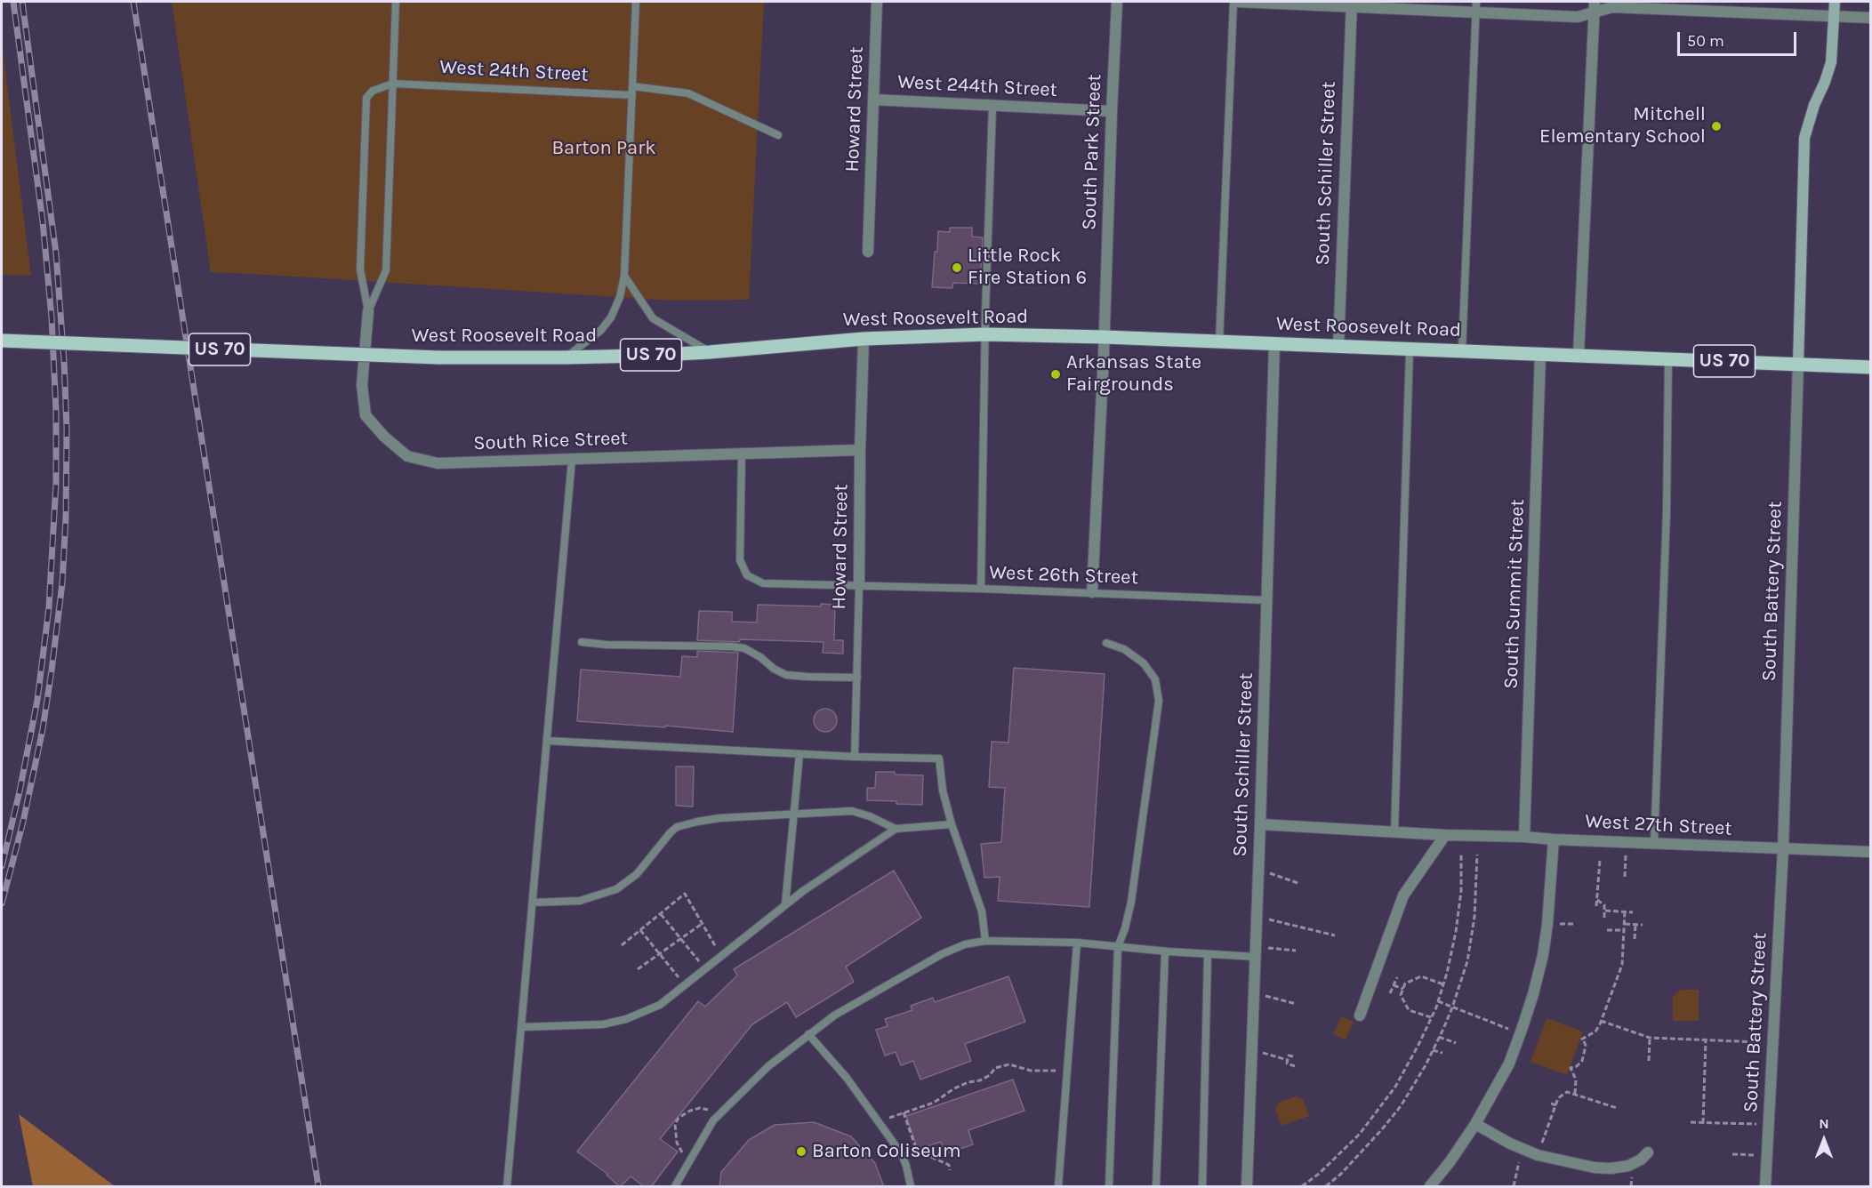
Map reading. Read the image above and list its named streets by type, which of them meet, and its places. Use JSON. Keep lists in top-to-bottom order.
{
  "streets": {
    "main road": ["West Roosevelt Road", "US 70"],
    "street": [
      "West 244th Street",
      "Howard Street",
      "South Park Street",
      "South Schiller Street",
      "South Rice Street",
      "South Battery Street",
      "South Summit Street",
      "West 27th Street"
    ],
    "lane": ["West 24th Street", "West 26th Street"]
  },
  "crossings": [
    ["West 24th Street", "South Rice Street"],
    ["West 244th Street", "Howard Street"],
    ["West 244th Street", "South Park Street"],
    ["Howard Street", "West Roosevelt Road"],
    ["Howard Street", "South Rice Street"],
    ["Howard Street", "West 26th Street"],
    ["South Park Street", "West Roosevelt Road"],
    ["South Park Street", "West 26th Street"],
    ["South Schiller Street", "West Roosevelt Road"],
    ["South Schiller Street", "West 26th Street"],
    ["South Schiller Street", "West 27th Street"],
    ["West Roosevelt Road", "South Battery Street"],
    ["West Roosevelt Road", "South Summit Street"],
    ["South Rice Street", "West 26th Street"],
    ["South Battery Street", "West 27th Street"],
    ["South Summit Street", "West 27th Street"]
  ],
  "parks": ["Barton Park"],
  "places": [
    "Mitchell Elementary School",
    "Little Rock Fire Station 6",
    "Arkansas State Fairgrounds",
    "Barton Coliseum"
  ],
  "scale_bar": "50 m",
  "north": "top"
}
